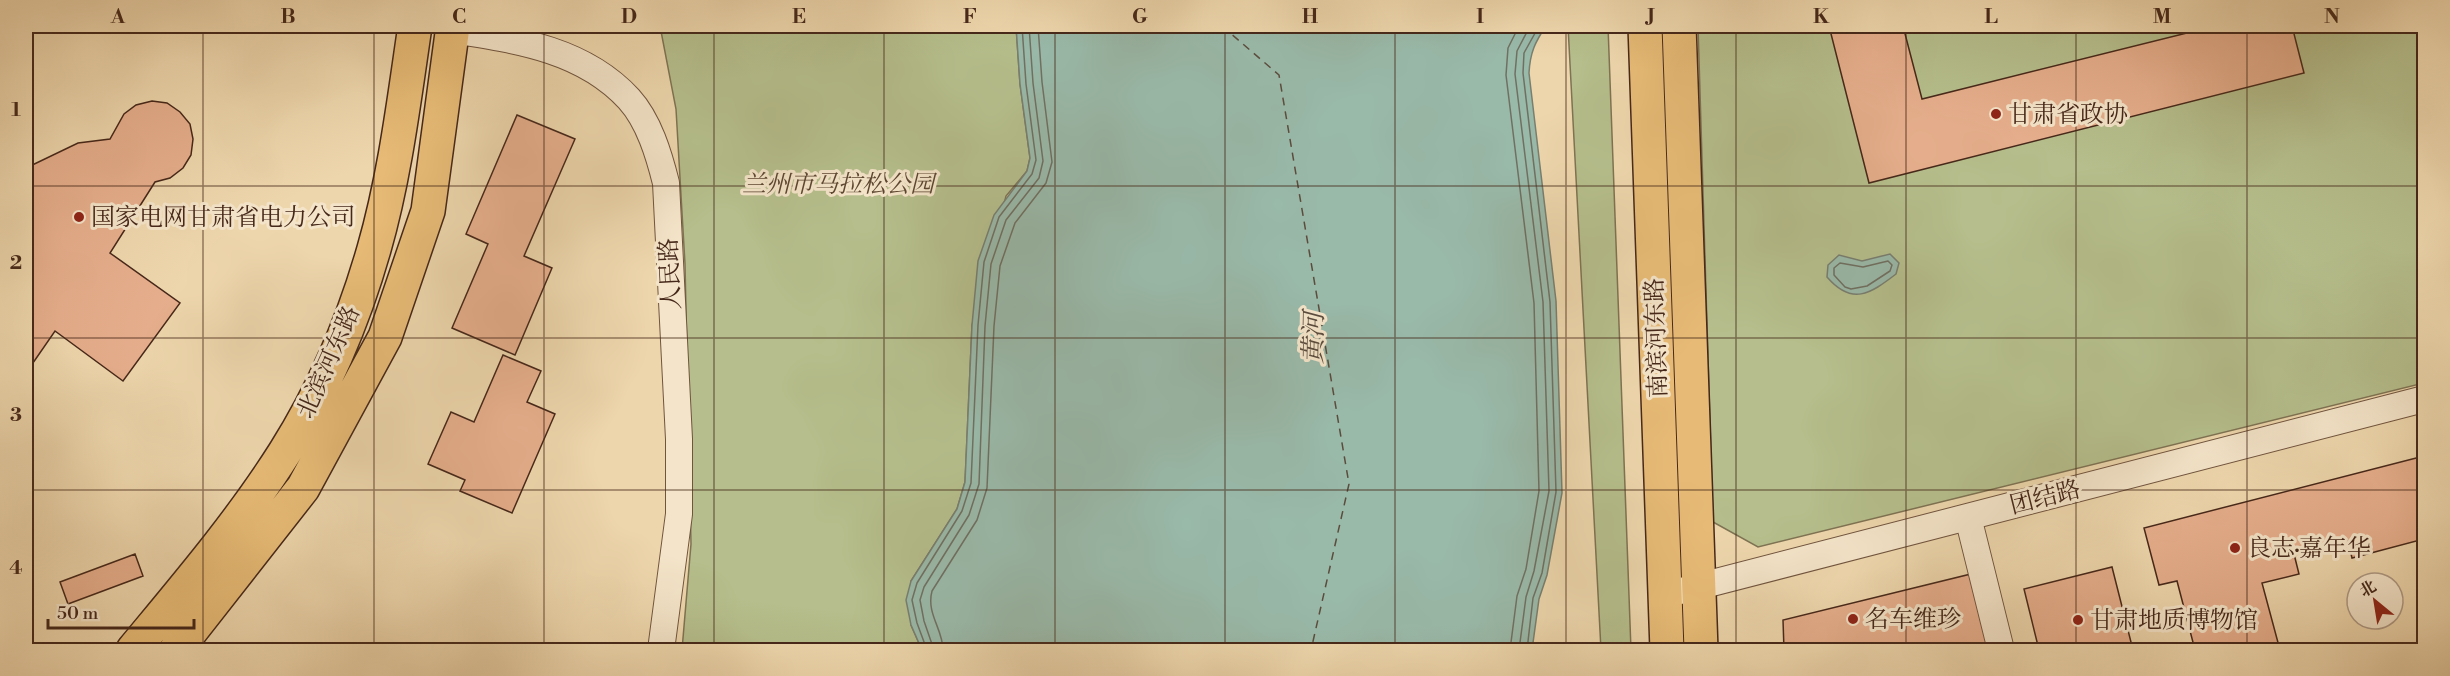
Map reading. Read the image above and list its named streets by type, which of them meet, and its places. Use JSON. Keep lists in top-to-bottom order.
{
  "streets": {
    "main road": ["南滨河东路", "北滨河东路"],
    "street": ["人民路", "团结路"]
  },
  "crossings": [
    ["人民路", "北滨河东路"],
    ["南滨河东路", "团结路"]
  ],
  "water": ["黄河"],
  "parks": ["兰州市马拉松公园"],
  "places": [
    "甘肃省政协",
    "国家电网甘肃省电力公司",
    "良志·嘉年华",
    "名车维珍",
    "甘肃地质博物馆"
  ],
  "scale_bar": "50 m",
  "north": "top left",
  "grid": {
    "columns": [
      "A",
      "B",
      "C",
      "D",
      "E",
      "F",
      "G",
      "H",
      "I",
      "J",
      "K",
      "L",
      "M",
      "N"
    ],
    "rows": [
      "1",
      "2",
      "3",
      "4"
    ]
  }
}
